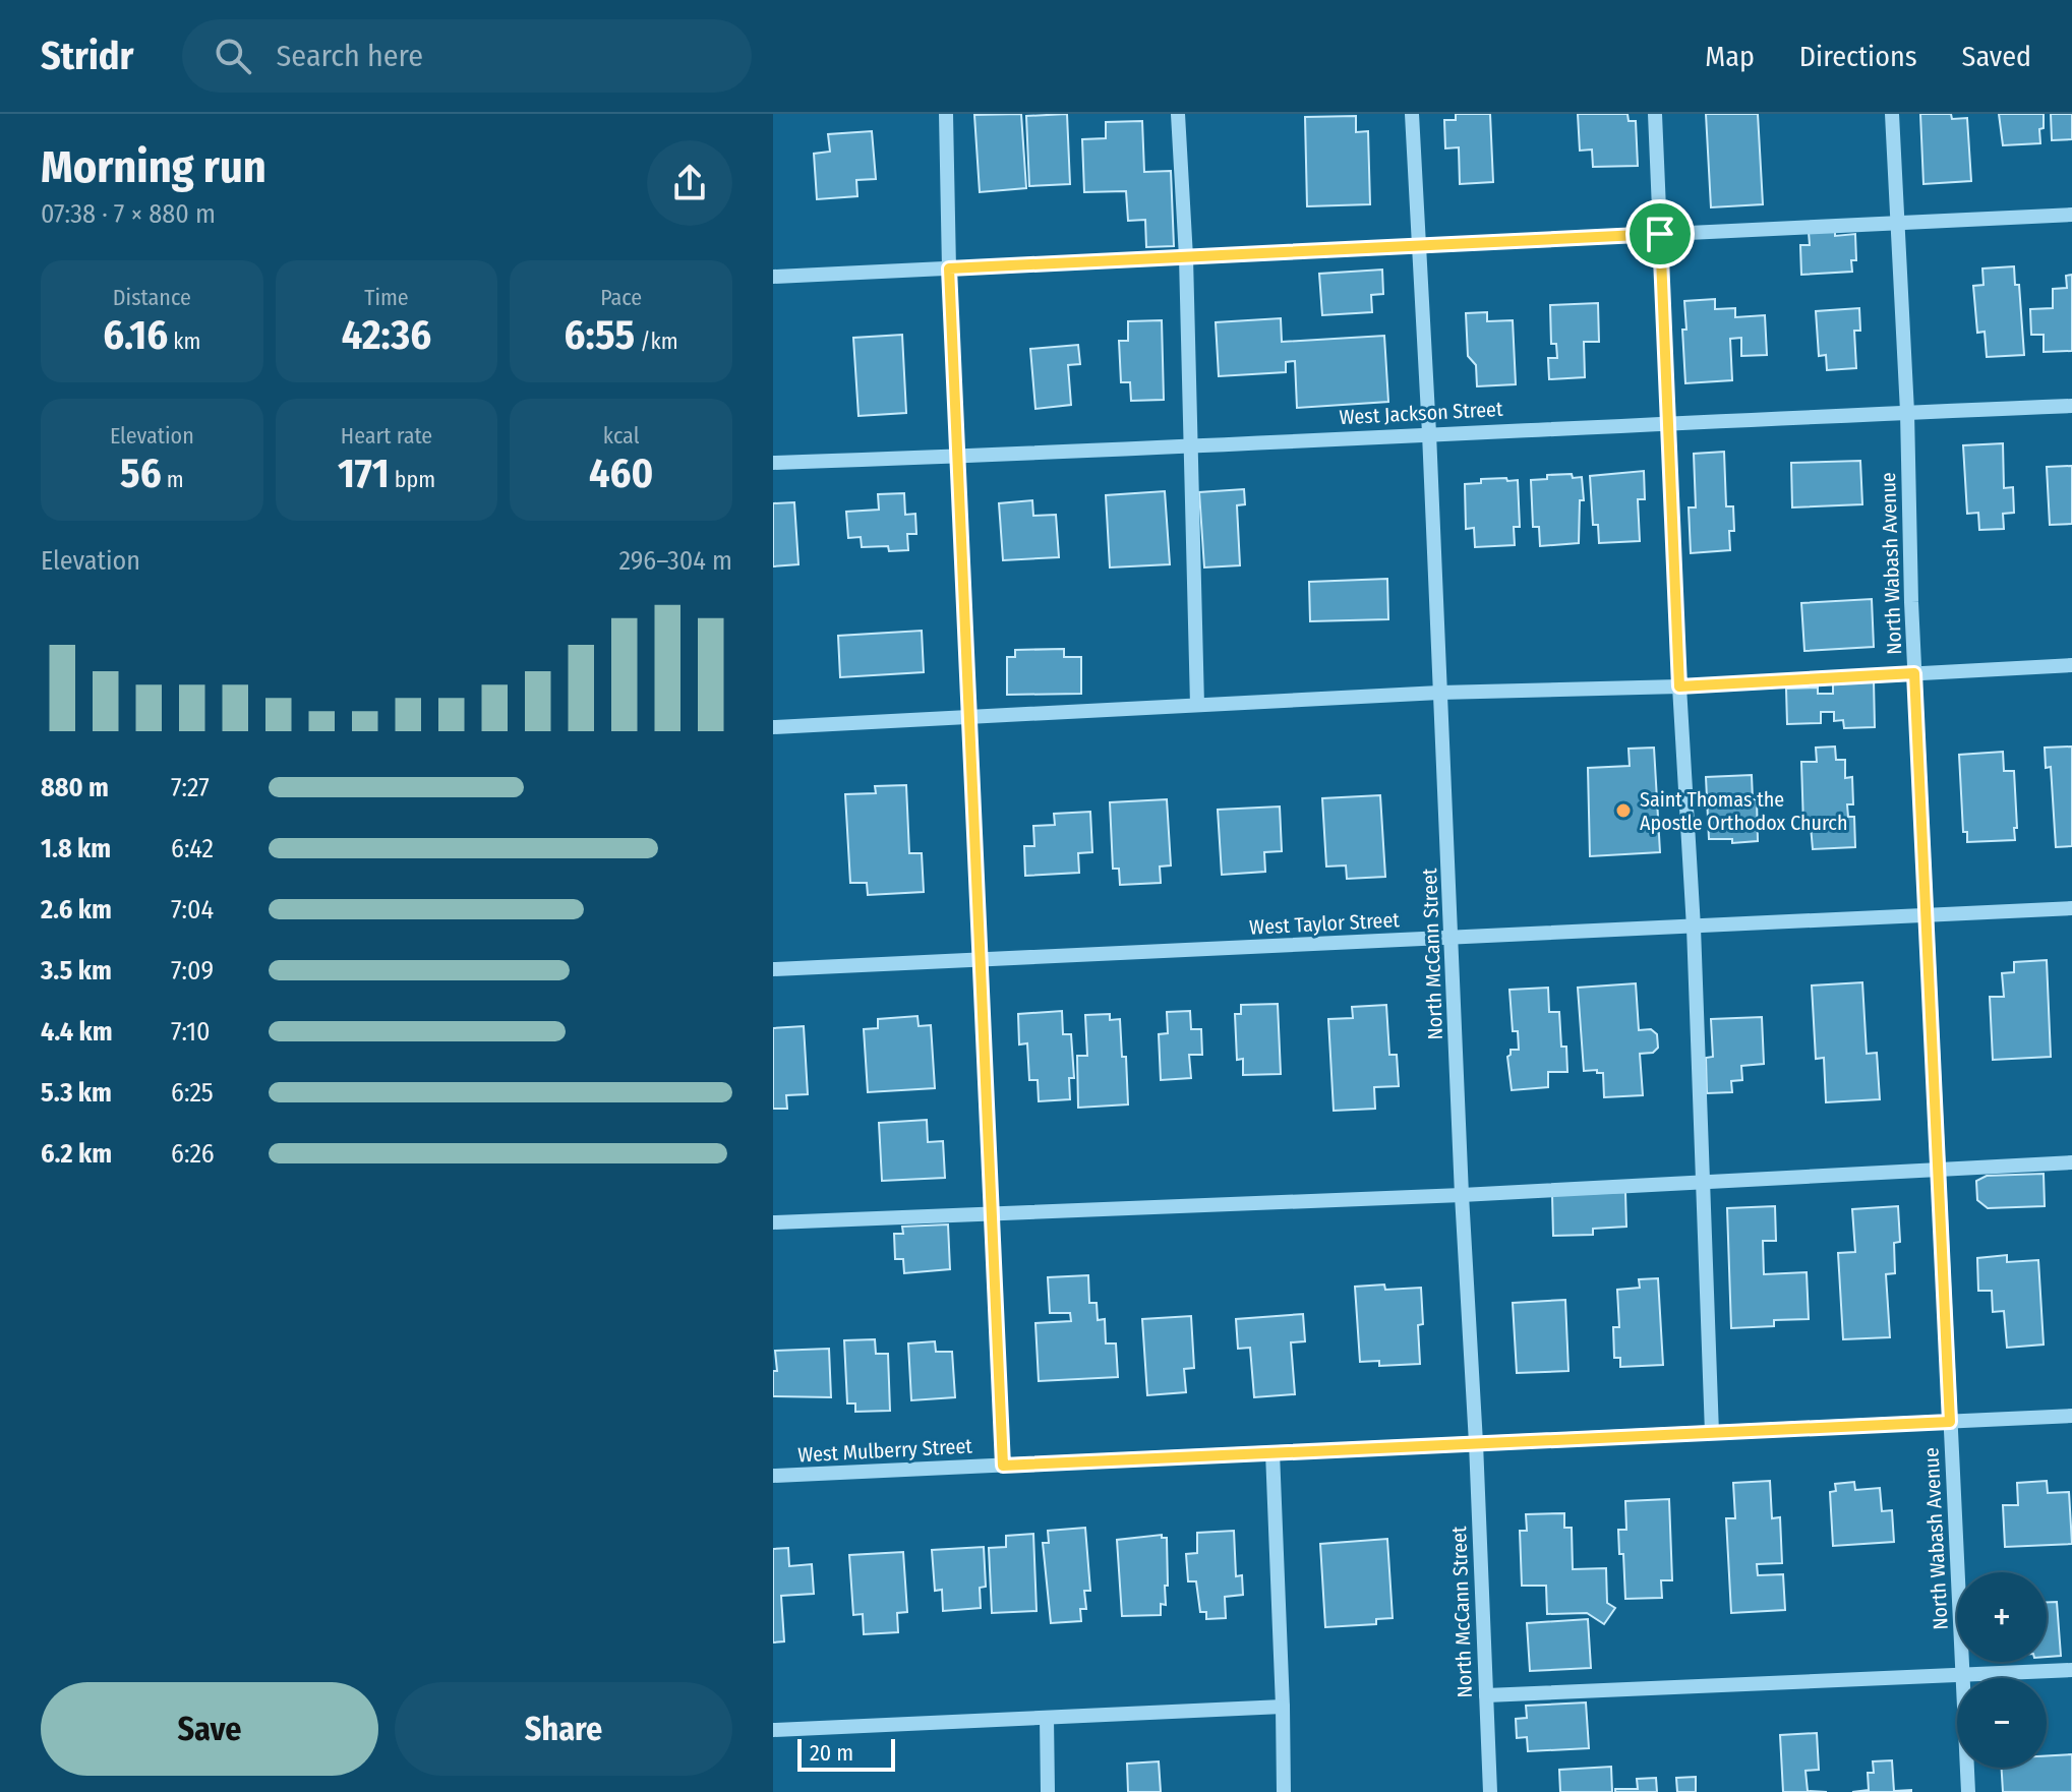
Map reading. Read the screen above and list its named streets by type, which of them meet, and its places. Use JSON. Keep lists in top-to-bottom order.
{
  "streets": {
    "street": [
      "West Jackson Street",
      "North Wabash Avenue",
      "West Taylor Street",
      "North McCann Street",
      "West Mulberry Street"
    ]
  },
  "crossings": [
    ["West Jackson Street", "North Wabash Avenue"],
    ["West Jackson Street", "North McCann Street"],
    ["North Wabash Avenue", "West Taylor Street"],
    ["North Wabash Avenue", "West Mulberry Street"],
    ["West Taylor Street", "North McCann Street"],
    ["North McCann Street", "West Mulberry Street"]
  ],
  "places": ["Saint Thomas the Apostle Orthodox Church"],
  "scale_bar": "20 m",
  "page": {
    "header": "Stridr",
    "search": "Search here",
    "nav": ["Map", "Directions", "Saved"],
    "heading": ["Morning run", "07:38 · 7 × 880 m"],
    "stats": [
      ["Distance", "6.16 km"],
      ["Time", "42:36"],
      ["Pace", "6:55 /km"],
      ["Elevation", "56 m"],
      ["Heart rate", "171 bpm"],
      ["kcal", "460"]
    ],
    "chart": ["Elevation", "296–304 m"],
    "list": [
      {
        "name": "880 m",
        "note": "7:27"
      },
      {
        "name": "1.8 km",
        "note": "6:42"
      },
      {
        "name": "2.6 km",
        "note": "7:04"
      },
      {
        "name": "3.5 km",
        "note": "7:09"
      },
      {
        "name": "4.4 km",
        "note": "7:10"
      },
      {
        "name": "5.3 km",
        "note": "6:25"
      },
      {
        "name": "6.2 km",
        "note": "6:26"
      }
    ],
    "map_buttons": ["+", "−"],
    "buttons": ["Save", "Share"],
    "scale": "20 m"
  }
}
